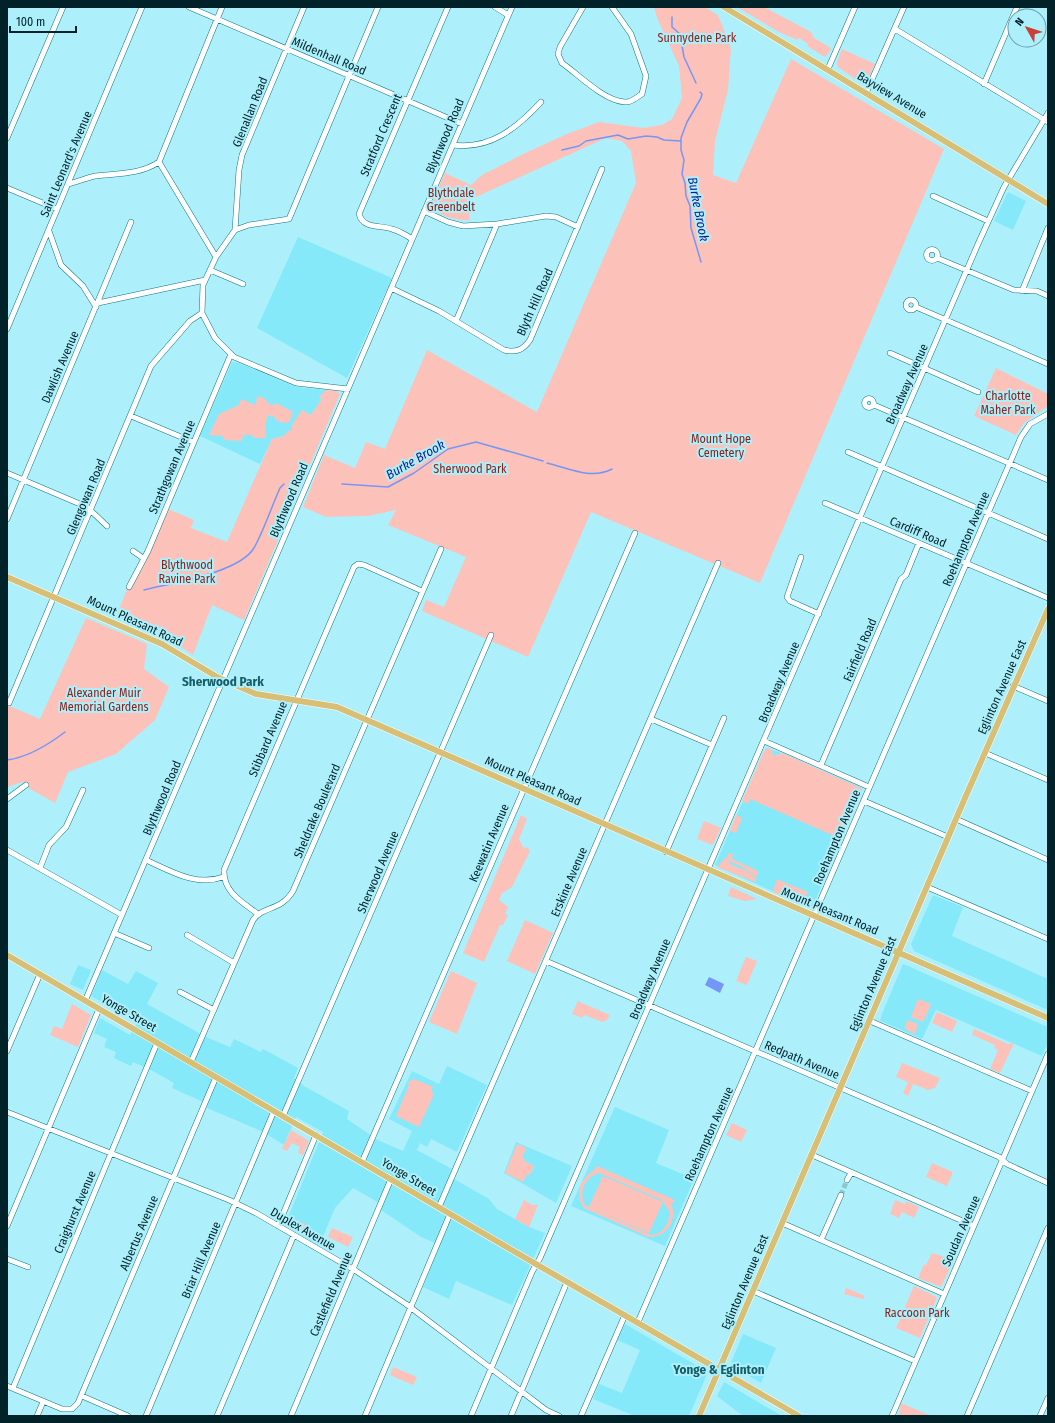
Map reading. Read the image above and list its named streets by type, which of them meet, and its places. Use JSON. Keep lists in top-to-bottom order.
{
  "streets": {
    "main road": [
      "Bayview Avenue",
      "Mount Pleasant Road",
      "Eglinton Avenue East",
      "Yonge Street"
    ],
    "street": [
      "Mildenhall Road",
      "Glenallan Road",
      "Stratford Crescent",
      "Blythwood Road",
      "Saint Leonard's Avenue",
      "Blyth Hill Road",
      "Dawlish Avenue",
      "Broadway Avenue",
      "Strathgowan Avenue",
      "Glengowan Road",
      "Cardiff Road",
      "Roehampton Avenue",
      "Fairfield Road",
      "Stibbard Avenue",
      "Sheldrake Boulevard",
      "Keewatin Avenue",
      "Sherwood Avenue",
      "Erskine Avenue",
      "Redpath Avenue",
      "Craighurst Avenue",
      "Duplex Avenue",
      "Soudan Avenue",
      "Albertus Avenue",
      "Briar Hill Avenue",
      "Castlefield Avenue"
    ]
  },
  "crossings": [
    ["Mildenhall Road", "Glenallan Road"],
    ["Mildenhall Road", "Stratford Crescent"],
    ["Mildenhall Road", "Blythwood Road"],
    ["Bayview Avenue", "Broadway Avenue"],
    ["Stratford Crescent", "Blythwood Road"],
    ["Blythwood Road", "Blyth Hill Road"],
    ["Blythwood Road", "Mount Pleasant Road"],
    ["Blythwood Road", "Yonge Street"],
    ["Broadway Avenue", "Cardiff Road"],
    ["Broadway Avenue", "Mount Pleasant Road"],
    ["Broadway Avenue", "Yonge Street"],
    ["Broadway Avenue", "Redpath Avenue"],
    ["Broadway Avenue", "Duplex Avenue"],
    ["Glengowan Road", "Mount Pleasant Road"],
    ["Cardiff Road", "Roehampton Avenue"],
    ["Cardiff Road", "Fairfield Road"],
    ["Roehampton Avenue", "Mount Pleasant Road"],
    ["Roehampton Avenue", "Yonge Street"],
    ["Roehampton Avenue", "Redpath Avenue"],
    ["Mount Pleasant Road", "Eglinton Avenue East"],
    ["Mount Pleasant Road", "Stibbard Avenue"],
    ["Mount Pleasant Road", "Sheldrake Boulevard"],
    ["Mount Pleasant Road", "Keewatin Avenue"],
    ["Mount Pleasant Road", "Sherwood Avenue"],
    ["Mount Pleasant Road", "Erskine Avenue"],
    ["Eglinton Avenue East", "Yonge Street"],
    ["Eglinton Avenue East", "Redpath Avenue"],
    ["Stibbard Avenue", "Sheldrake Boulevard"],
    ["Keewatin Avenue", "Yonge Street"],
    ["Sherwood Avenue", "Yonge Street"],
    ["Erskine Avenue", "Yonge Street"],
    ["Erskine Avenue", "Redpath Avenue"],
    ["Yonge Street", "Craighurst Avenue"],
    ["Yonge Street", "Albertus Avenue"],
    ["Yonge Street", "Briar Hill Avenue"],
    ["Yonge Street", "Castlefield Avenue"],
    ["Redpath Avenue", "Soudan Avenue"],
    ["Craighurst Avenue", "Duplex Avenue"],
    ["Duplex Avenue", "Albertus Avenue"],
    ["Duplex Avenue", "Briar Hill Avenue"],
    ["Duplex Avenue", "Castlefield Avenue"]
  ],
  "districts": ["Sherwood Park", "Yonge & Eglinton"],
  "water": ["Burke Brook"],
  "parks": [
    "Sunnydene Park",
    "Blythdale Greenbelt",
    "Charlotte Maher Park",
    "Mount Hope Cemetery",
    "Sherwood Park",
    "Blythwood Ravine Park",
    "Alexander Muir Memorial Gardens",
    "Raccoon Park"
  ],
  "scale_bar": "100 m",
  "north": "top left"
}
